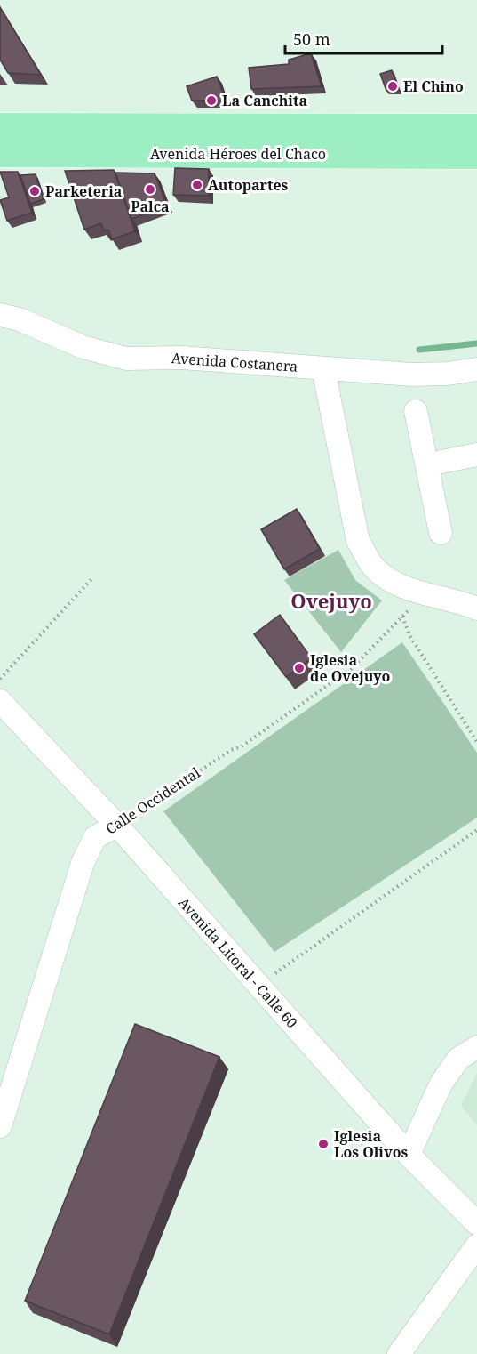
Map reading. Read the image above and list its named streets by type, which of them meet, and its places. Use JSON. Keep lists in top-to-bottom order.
{
  "streets": {
    "main road": ["Avenida Héroes del Chaco"],
    "street": ["Avenida Costanera", "Calle Occidental", "Avenida Litoral - Calle 60"]
  },
  "crossings": [
    ["Calle Occidental", "Avenida Litoral - Calle 60"]
  ],
  "districts": ["Ovejuyo"],
  "places": [
    "El Chino",
    "La Canchita",
    "Autopartes",
    "Palca",
    "Parketeria",
    "Iglesia de Ovejuyo",
    "Iglesia Los Olivos"
  ],
  "scale_bar": "50 m"
}
